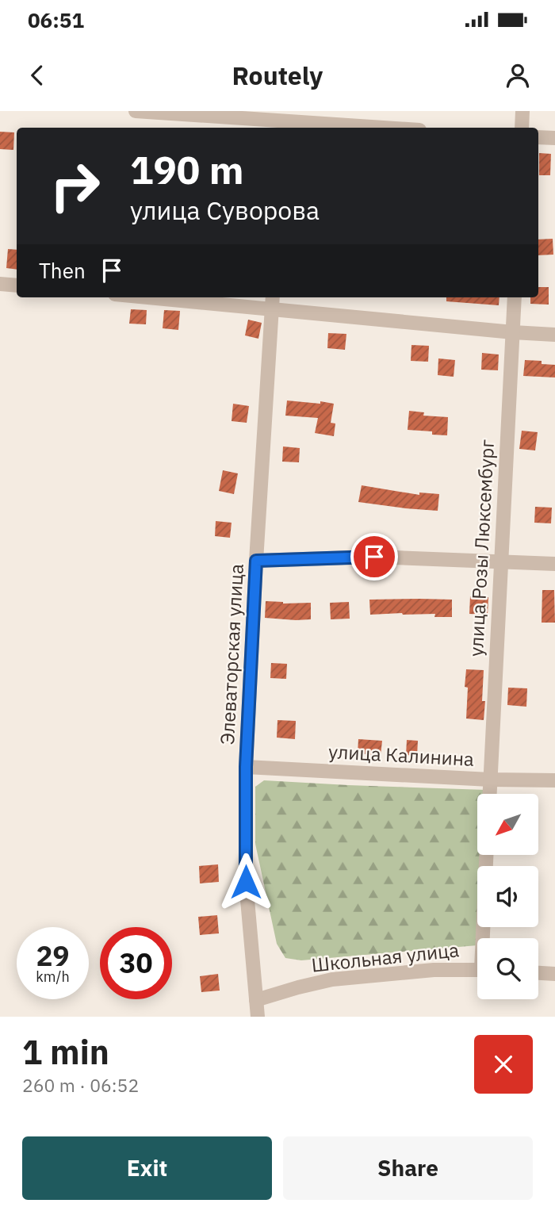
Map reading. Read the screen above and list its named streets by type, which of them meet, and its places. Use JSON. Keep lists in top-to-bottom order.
{
  "streets": {
    "street": [
      "улица Розы Люксембург",
      "Элеваторская улица",
      "улица Калинина",
      "Школьная улица"
    ]
  },
  "crossings": [
    ["улица Розы Люксембург", "улица Калинина"],
    ["Элеваторская улица", "улица Калинина"],
    ["Элеваторская улица", "Школьная улица"]
  ],
  "north": "bottom left",
  "page": {
    "status": "06:51",
    "header": "Routely",
    "turn": ["190 m", "улица Суворова"],
    "then": "Then",
    "speed": "29 km/h",
    "limit": "30",
    "heading": ["1 min", "260 m · 06:52"],
    "buttons": ["Exit", "Share"]
  }
}
